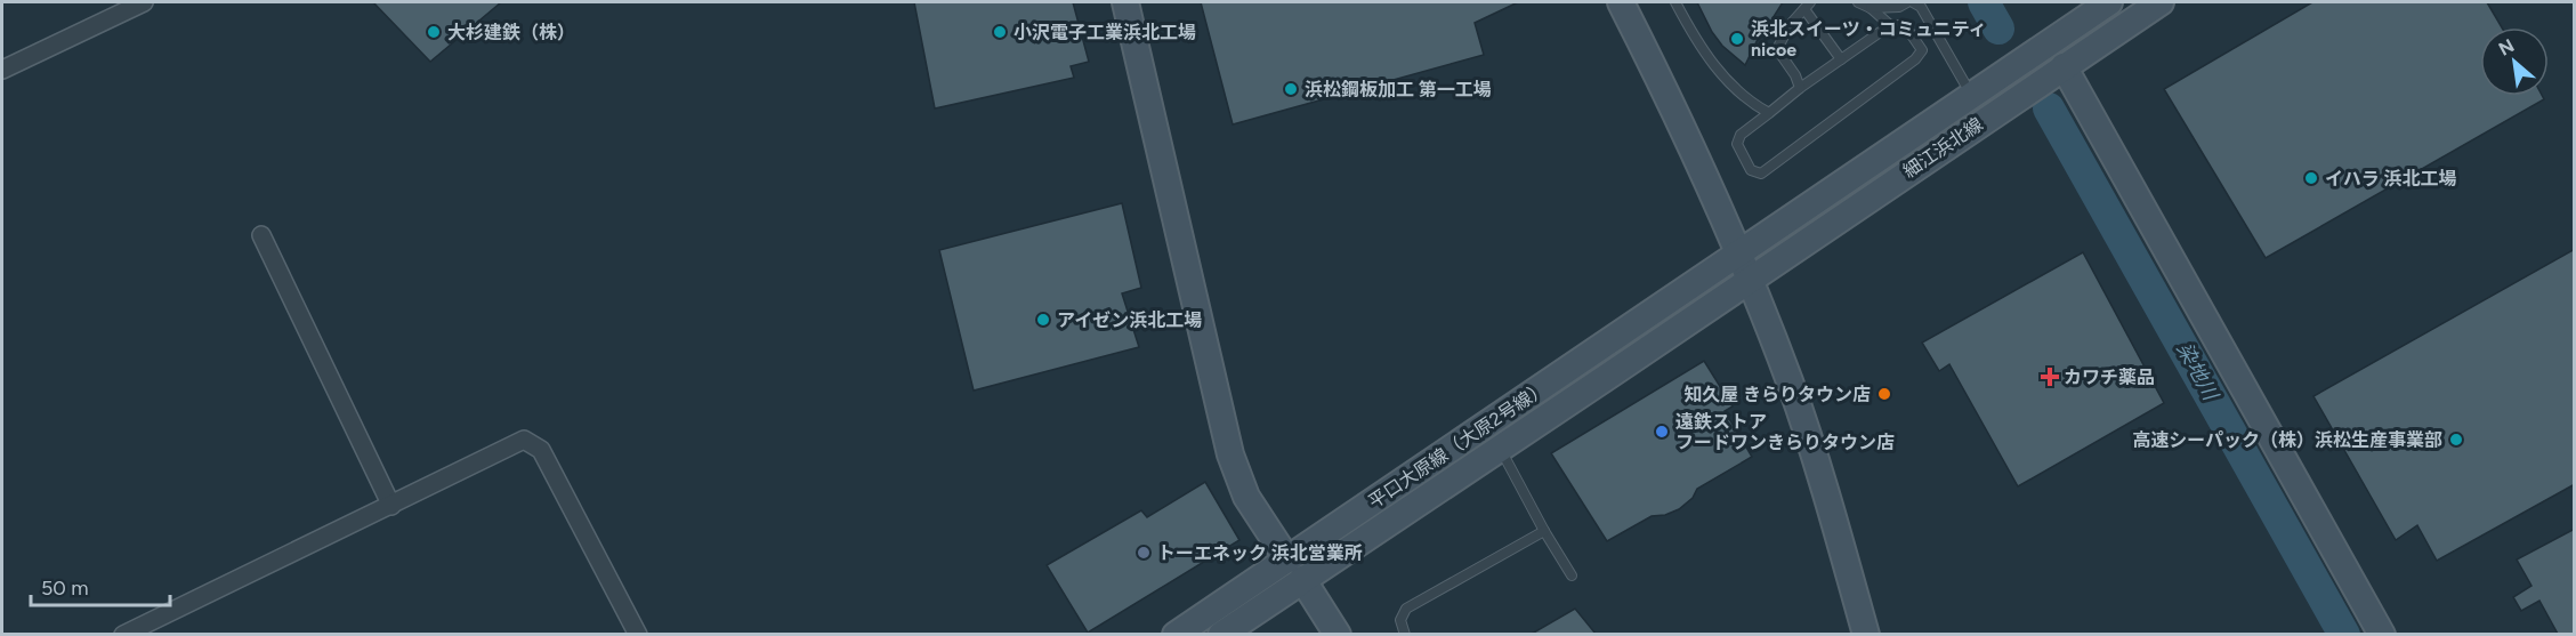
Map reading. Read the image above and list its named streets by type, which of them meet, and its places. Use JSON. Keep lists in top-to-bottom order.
{
  "streets": {
    "street": ["細江浜北線", "平口大原線（大原2号線）"]
  },
  "crossings": [
    ["細江浜北線", "平口大原線（大原2号線）"]
  ],
  "water": ["染地川"],
  "places": {
    "other": [
      "大杉建鉄（株）",
      "小沢電子工業浜北工場",
      "浜北スイーツ・コミュニティ nicoe",
      "浜松鋼板加工 第一工場",
      "イハラ 浜北工場",
      "アイゼン浜北工場",
      "知久屋 きらりタウン店",
      "遠鉄ストア フードワンきらりタウン店",
      "高速シーパック（株）浜松生産事業部",
      "トーエネック 浜北営業所"
    ],
    "health": ["カワチ薬品"]
  },
  "scale_bar": "50 m",
  "north": "top left"
}
